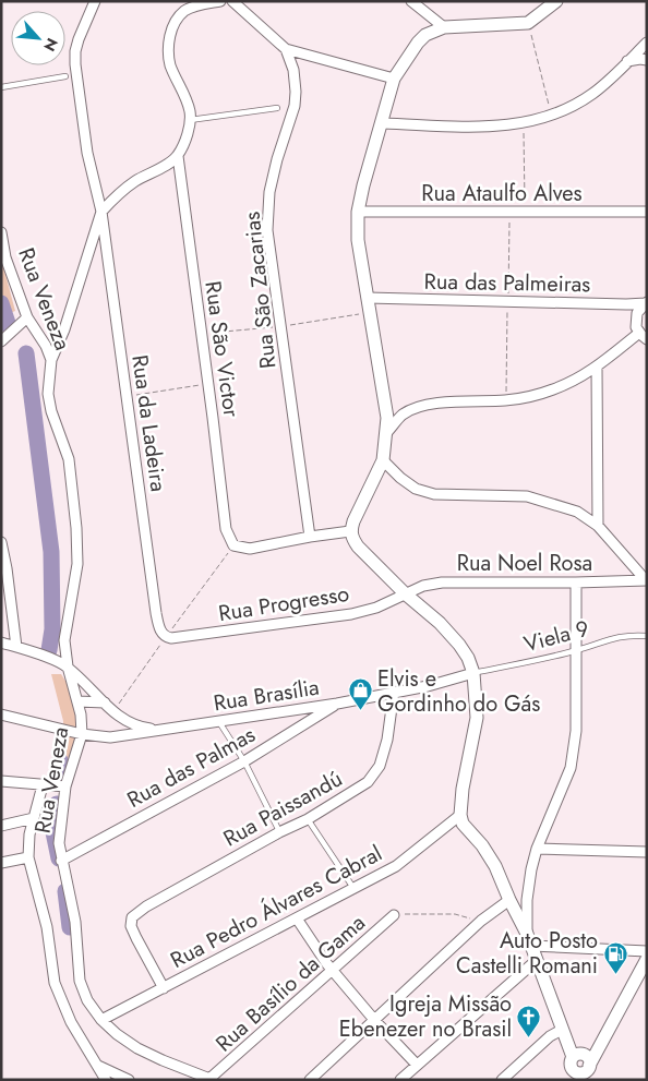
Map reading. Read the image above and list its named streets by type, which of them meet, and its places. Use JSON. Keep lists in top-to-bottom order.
{
  "streets": {
    "street": [
      "Rua Ataulfo Alves",
      "Rua das Palmeiras",
      "Rua São Zacarias",
      "Rua Veneza",
      "Rua São Victor",
      "Rua da Ladeira",
      "Rua Noel Rosa",
      "Rua Progresso",
      "Rua Brasília",
      "Rua das Palmas",
      "Rua Paissandú",
      "Rua Pedro Álvares Cabral",
      "Rua Basílio da Gama"
    ],
    "lane": ["Viela 9"]
  },
  "crossings": [
    ["Rua São Zacarias", "Rua São Victor"],
    ["Rua Veneza", "Rua Brasília"],
    ["Rua Veneza", "Rua das Palmas"],
    ["Rua Veneza", "Rua Pedro Álvares Cabral"],
    ["Rua Veneza", "Rua Basílio da Gama"],
    ["Rua da Ladeira", "Rua Progresso"],
    ["Rua Noel Rosa", "Rua Progresso"],
    ["Viela 9", "Rua Brasília"],
    ["Rua Brasília", "Rua das Palmas"],
    ["Rua Brasília", "Rua Paissandú"],
    ["Rua Paissandú", "Rua Pedro Álvares Cabral"]
  ],
  "places": {
    "shop": ["Elvis e Gordinho do Gás"],
    "fuel station": ["Auto Posto Castelli Romani"],
    "church": ["Igreja Missão Ebenezer no Brasil"]
  },
  "north": "bottom right"
}
